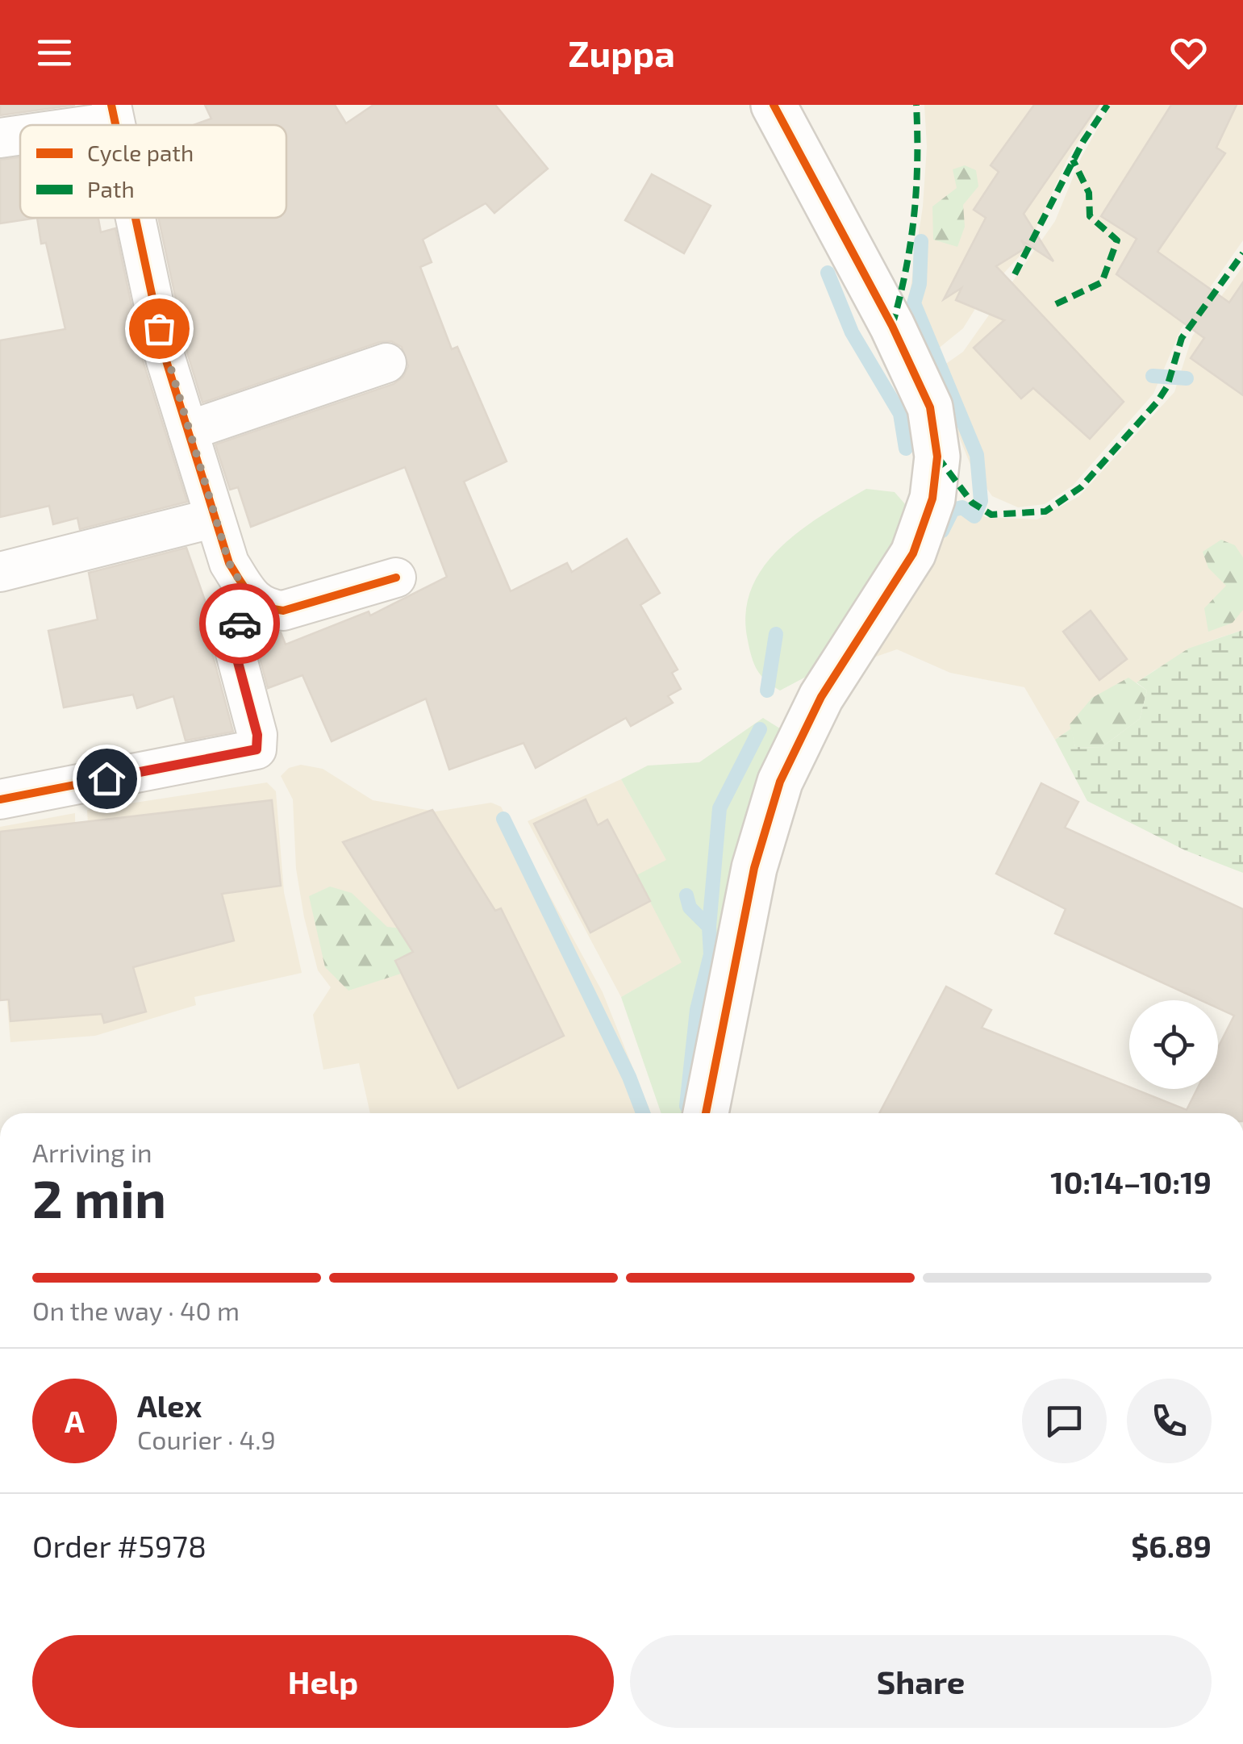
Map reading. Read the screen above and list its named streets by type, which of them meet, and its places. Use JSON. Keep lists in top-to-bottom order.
{
  "legend": ["Cycle path", "Path"],
  "page": {
    "header": "Zuppa",
    "heading": ["2 min", "Arriving in", "10:14–10:19"],
    "panel": [
      "Alex",
      "Courier · 4.9",
      "Order #5978",
      "$6.89"
    ],
    "bar": "On the way · 40 m",
    "round": "A",
    "buttons": ["Help", "Share"]
  }
}
